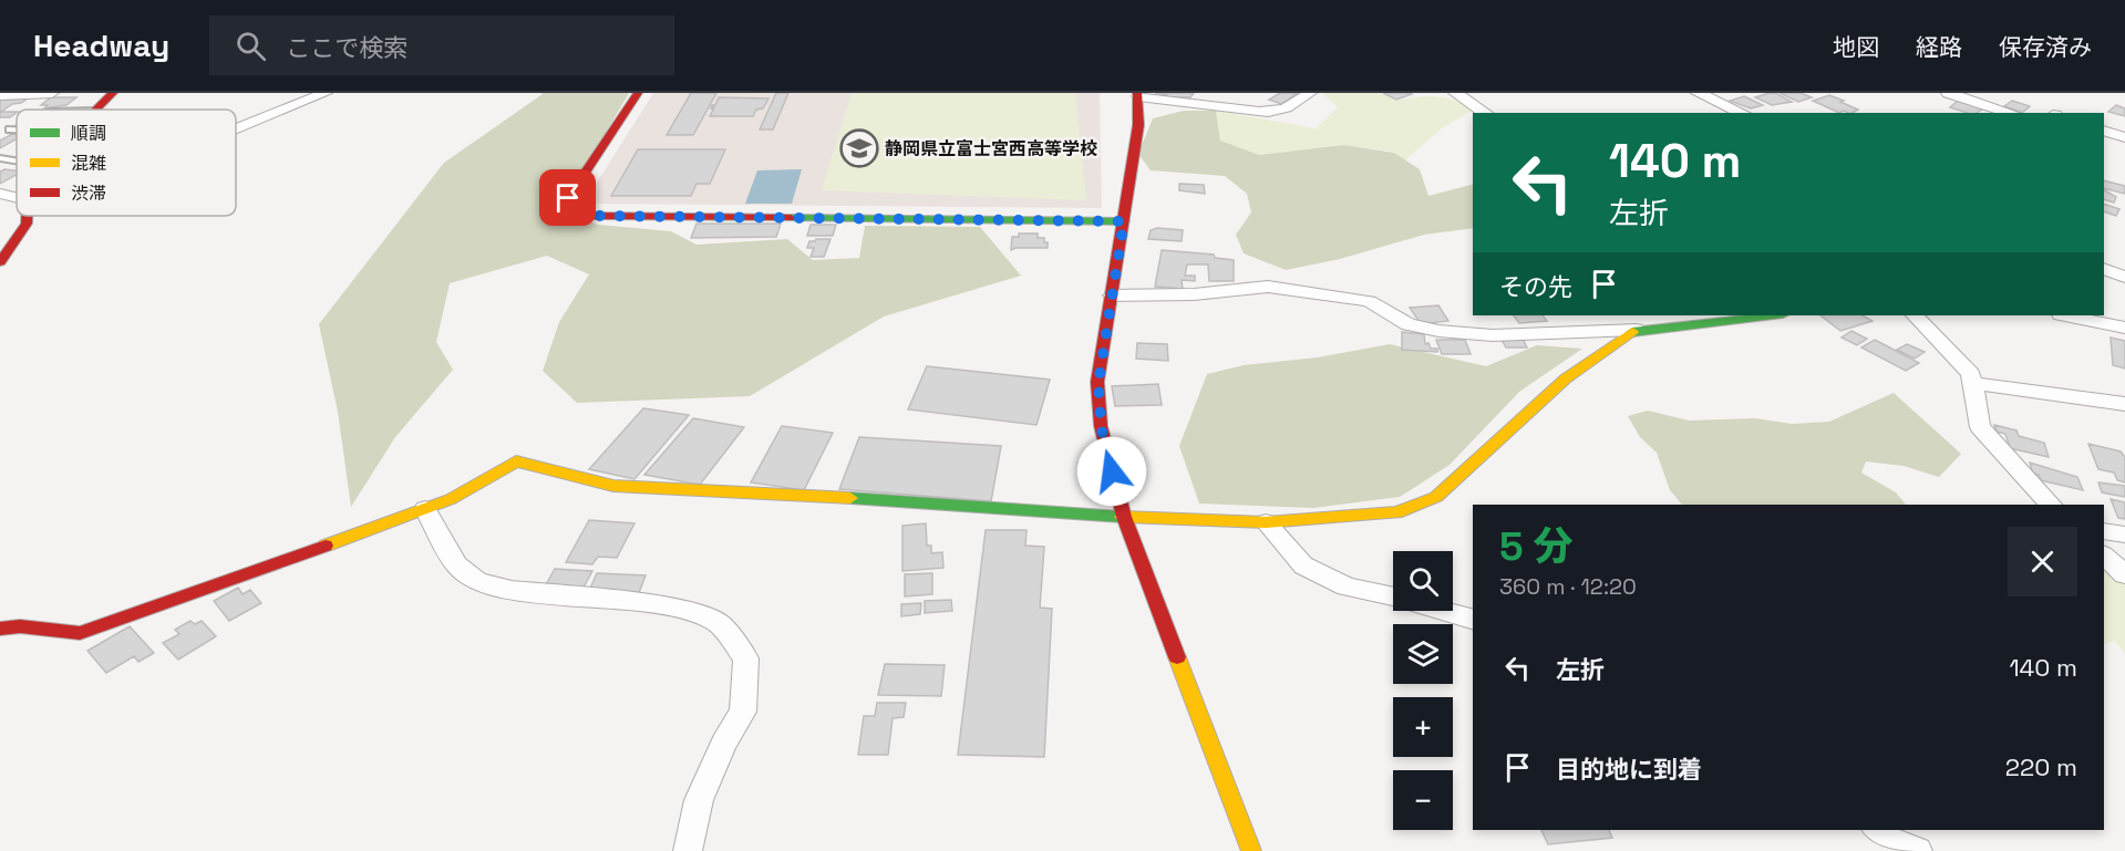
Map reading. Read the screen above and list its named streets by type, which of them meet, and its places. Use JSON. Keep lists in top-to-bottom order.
{
  "places": {
    "school or university": ["静岡県立富士宮西高等学校"]
  },
  "legend": ["順調", "混雑", "渋滞"],
  "page": {
    "header": "Headway",
    "search": "ここで検索",
    "nav": ["地図", "経路", "保存済み"],
    "turn": ["140 m", "左折"],
    "then": "その先",
    "heading": ["5 分", "360 m · 12:20"],
    "map_buttons": ["+", "−"],
    "list": [
      {
        "name": "左折",
        "value": "140 m"
      },
      {
        "name": "目的地に到着",
        "value": "220 m"
      }
    ]
  }
}
